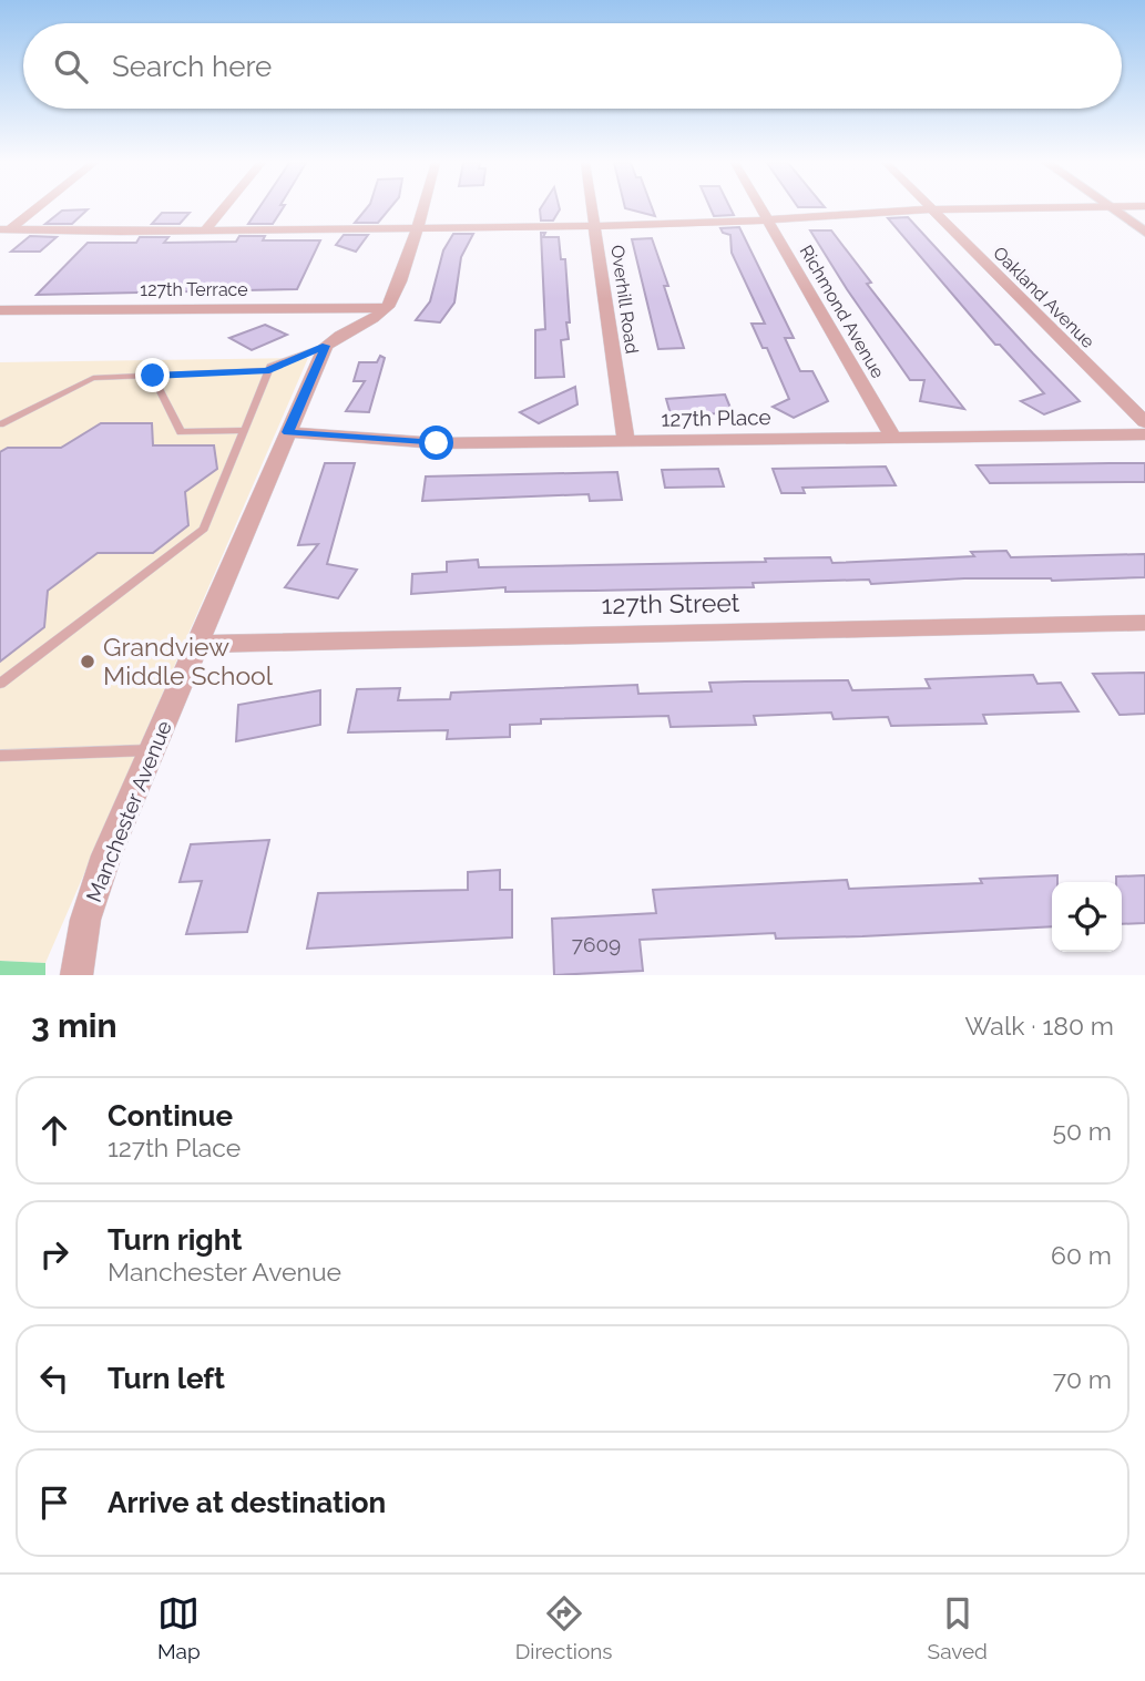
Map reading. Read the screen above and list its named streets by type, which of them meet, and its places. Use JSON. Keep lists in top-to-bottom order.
{
  "streets": {
    "street": [
      "127th Terrace",
      "Oakland Avenue",
      "Overhill Road",
      "Richmond Avenue",
      "127th Place",
      "127th Street",
      "Manchester Avenue"
    ]
  },
  "crossings": [
    ["Overhill Road", "127th Place"],
    ["Richmond Avenue", "127th Place"],
    ["127th Place", "Manchester Avenue"],
    ["127th Street", "Manchester Avenue"]
  ],
  "places": ["Grandview Middle School"],
  "house_numbers": ["7609"],
  "page": {
    "search": "Search here",
    "heading": ["3 min", "Walk · 180 m"],
    "list": [
      ["Continue", "127th Place", "50 m"],
      ["Turn right", "Manchester Avenue", "60 m"],
      ["Turn left", "70 m"],
      "Arrive at destination"
    ],
    "nav": ["Map", "Directions", "Saved"]
  }
}
